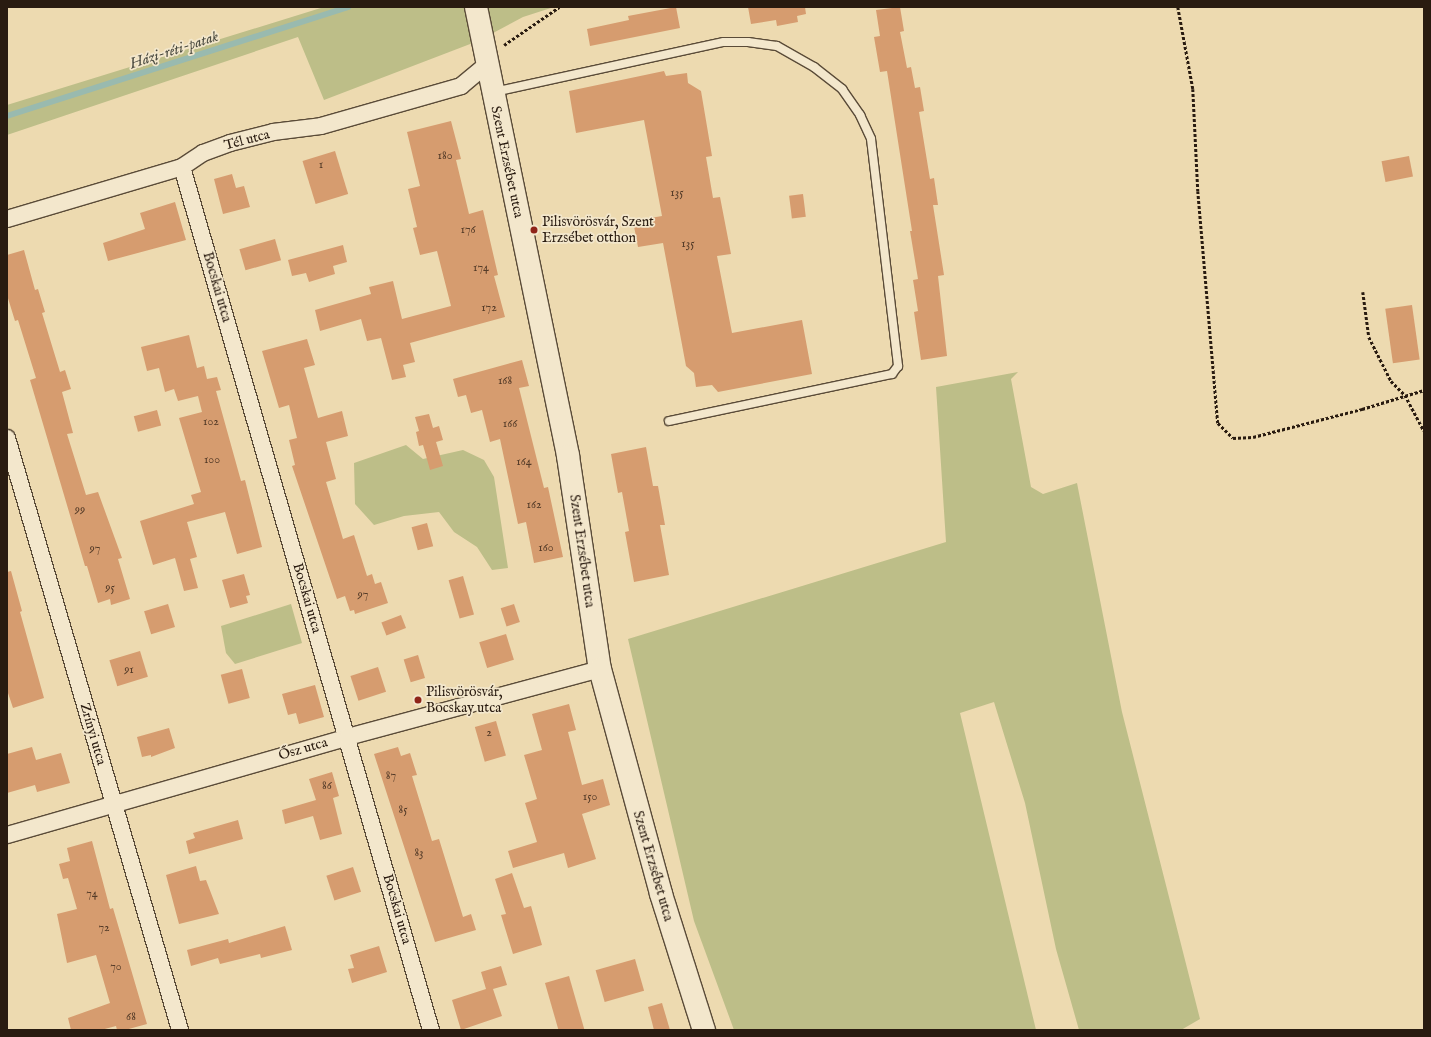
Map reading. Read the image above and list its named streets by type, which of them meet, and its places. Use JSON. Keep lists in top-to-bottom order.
{
  "streets": {
    "street": [
      "Tél utca",
      "Szent Erzsébet utca",
      "Bocskai utca",
      "Zrínyi utca",
      "Ősz utca"
    ]
  },
  "crossings": [
    ["Tél utca", "Szent Erzsébet utca"],
    ["Tél utca", "Bocskai utca"],
    ["Szent Erzsébet utca", "Ősz utca"],
    ["Bocskai utca", "Ősz utca"],
    ["Zrínyi utca", "Ősz utca"]
  ],
  "water": ["Házi-réti-patak"],
  "places": ["Pilisvörösvár, Szent Erzsébet otthon", "Pilisvörösvár, Bocskay utca"],
  "house_numbers": [
    "180",
    "1",
    "135",
    "176",
    "135",
    "174",
    "172",
    "168",
    "102",
    "166",
    "100",
    "164",
    "162",
    "99",
    "160",
    "97",
    "95",
    "97",
    "91",
    "2",
    "87",
    "86",
    "150",
    "85",
    "83",
    "74",
    "72",
    "70",
    "68"
  ]
}
